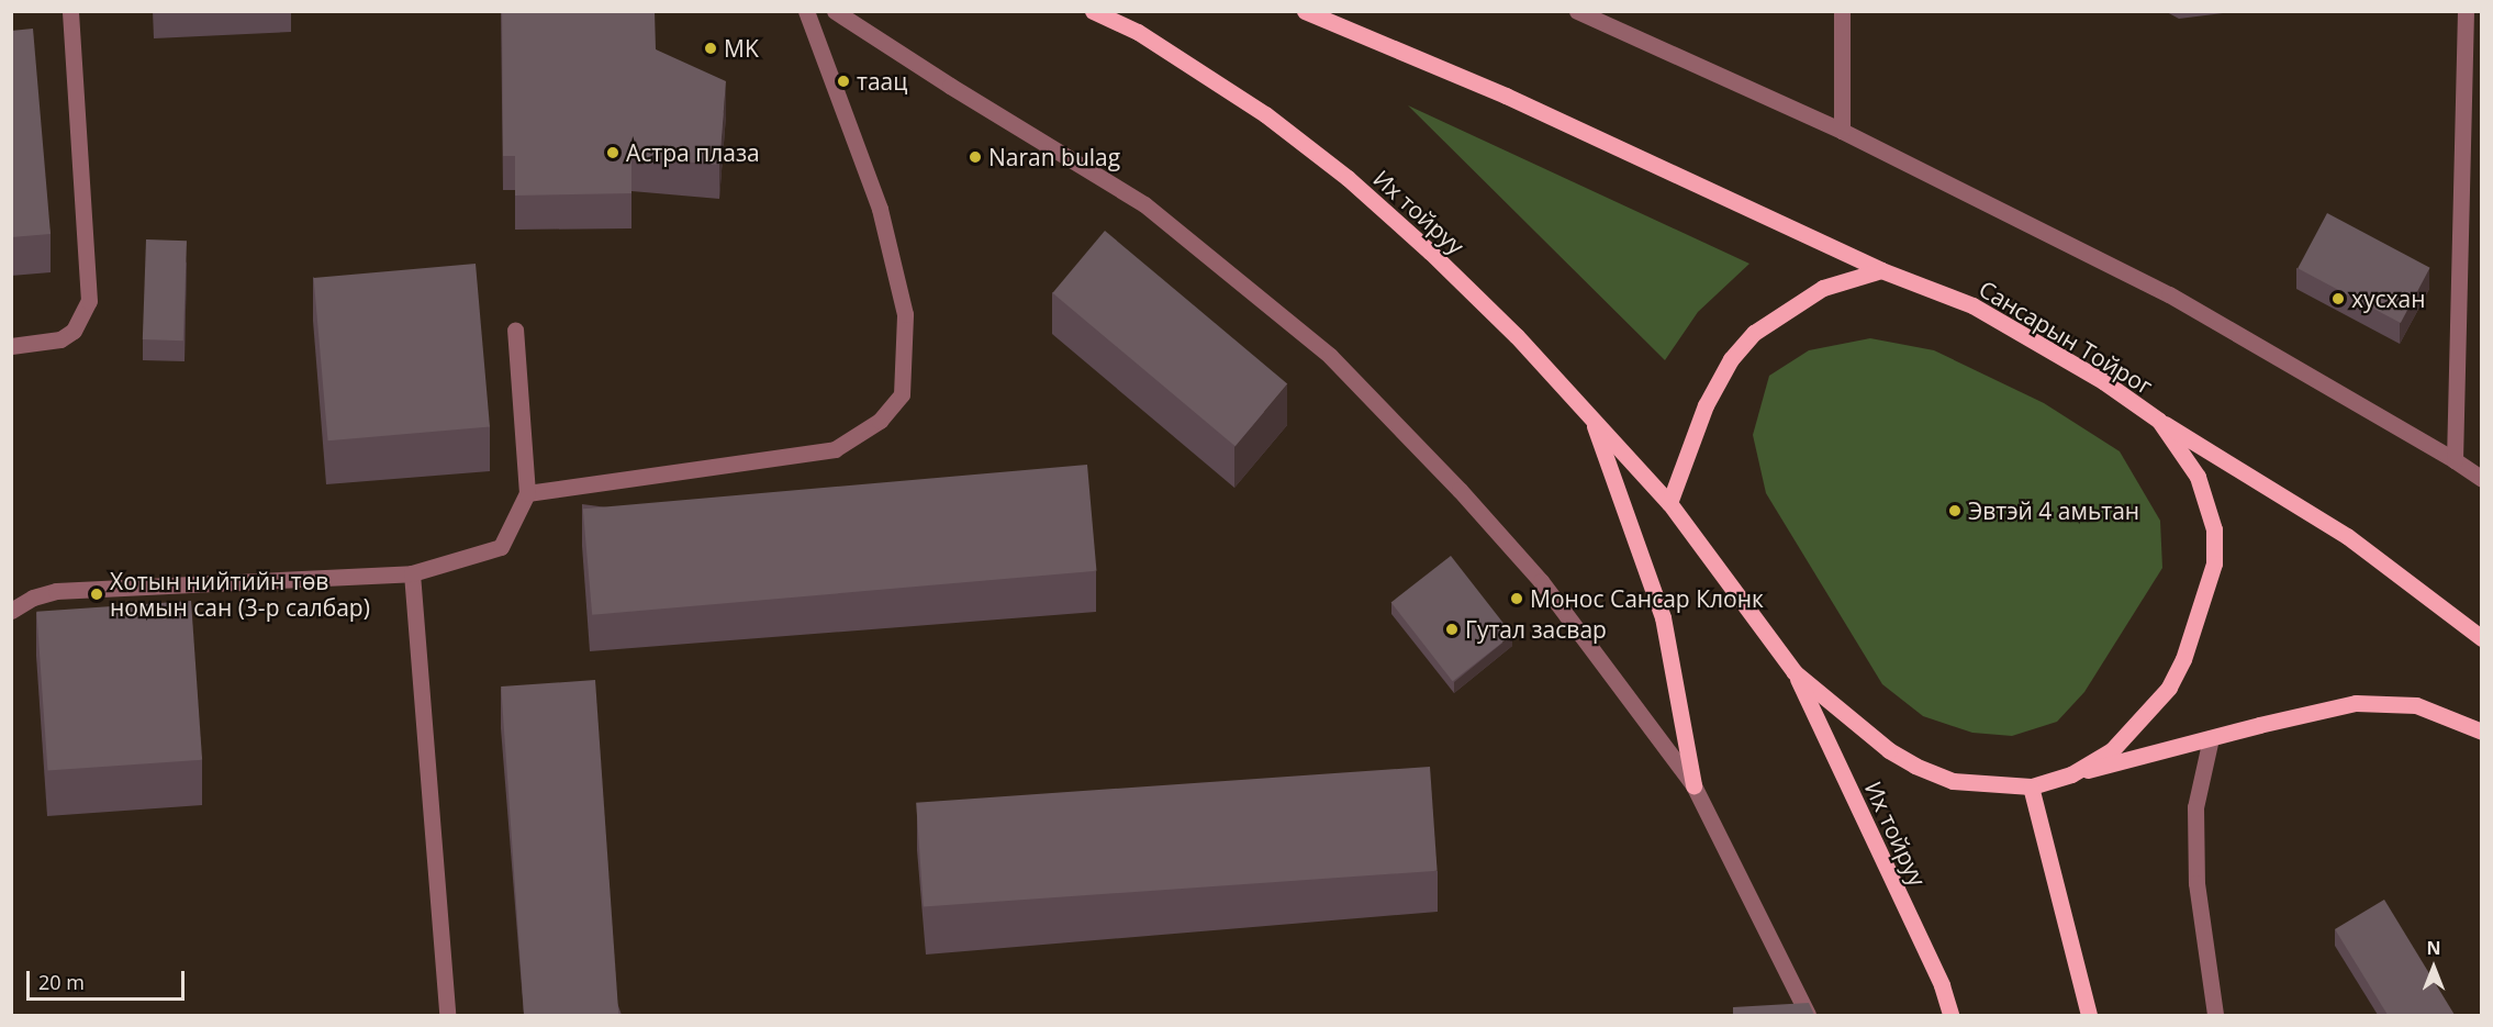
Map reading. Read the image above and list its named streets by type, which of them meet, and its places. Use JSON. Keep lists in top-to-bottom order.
{
  "streets": {
    "main road": ["Их тойруу", "Сансарын Тойрог"]
  },
  "crossings": [
    ["Их тойруу", "Сансарын Тойрог"]
  ],
  "places": [
    "MK",
    "таац",
    "Астра плаза",
    "Naran bulag",
    "хусхан",
    "Эвтэй 4 амьтан",
    "Хотын нийтийн төв номын сан (3-р салбар)",
    "Монос Сансар Клонк",
    "Гутал засвар"
  ],
  "scale_bar": "20 m",
  "north": "top"
}
